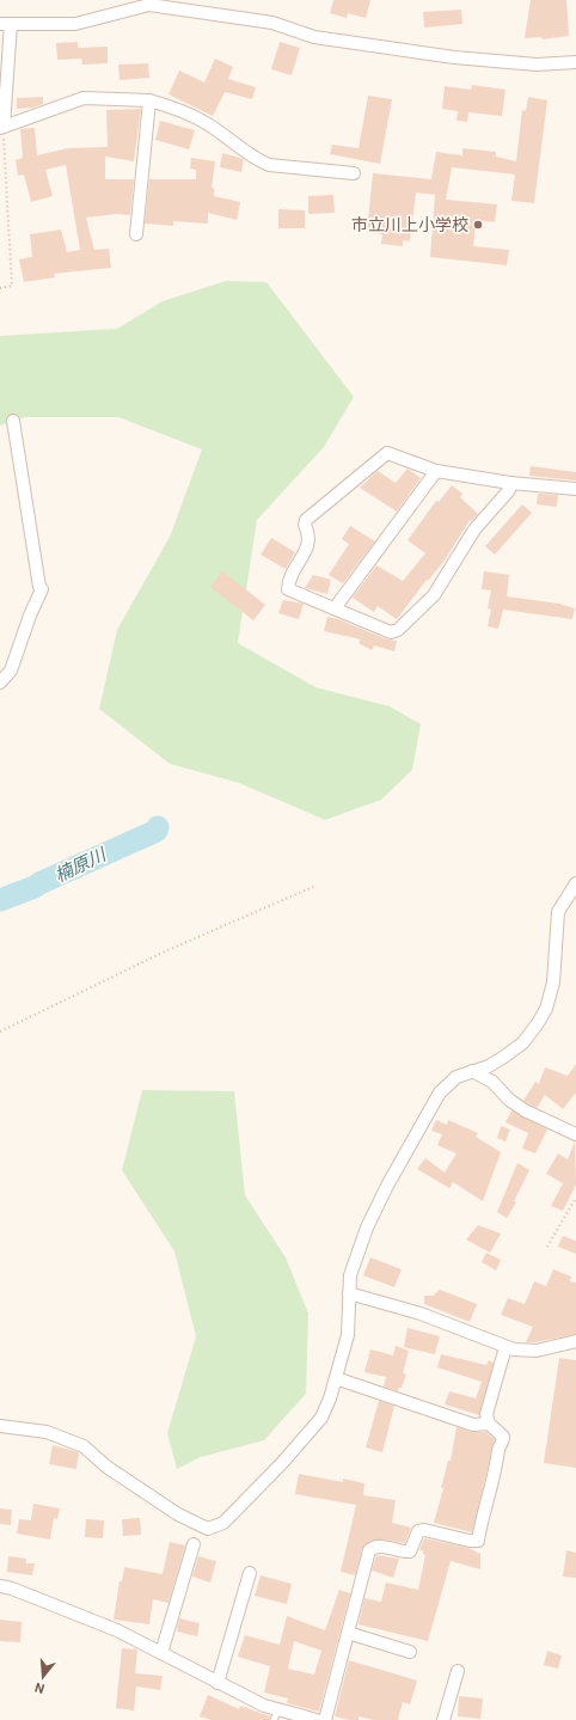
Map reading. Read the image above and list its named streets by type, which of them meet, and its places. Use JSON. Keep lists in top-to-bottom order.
{
  "water": ["楠原川"],
  "places": ["市立川上小学校"],
  "north": "bottom"
}
